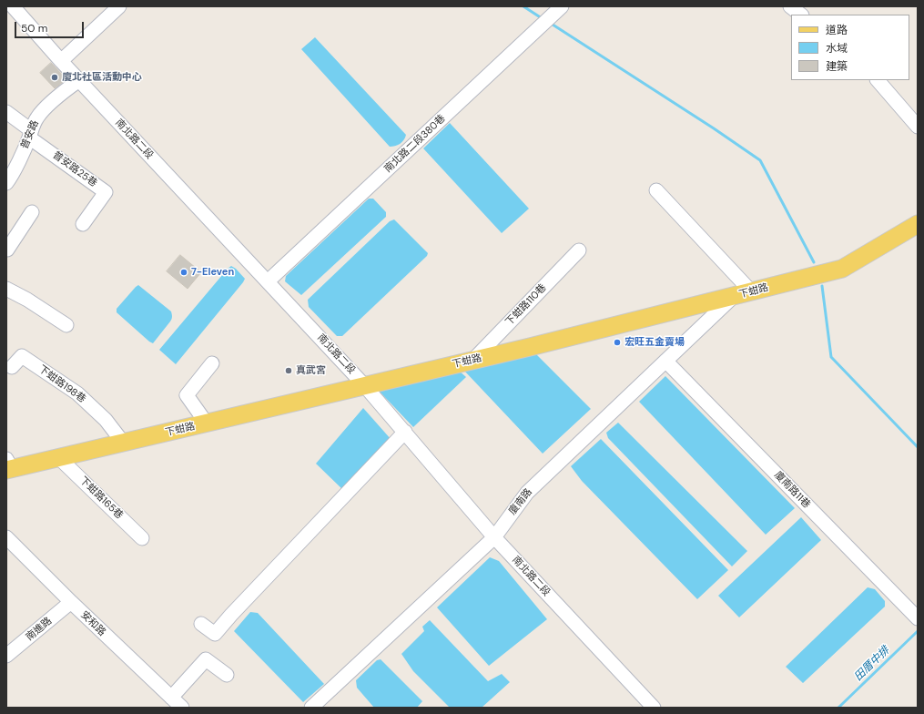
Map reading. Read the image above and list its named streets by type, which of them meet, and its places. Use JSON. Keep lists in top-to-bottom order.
{
  "streets": {
    "main road": ["下蚶路"],
    "street": [
      "普安路",
      "南北路二段",
      "南北路二段380巷",
      "普安路25巷",
      "下蚶路110巷",
      "下蚶路198巷",
      "廈南路11巷",
      "下蚶路165巷",
      "廈南路",
      "安和路",
      "南進路"
    ]
  },
  "crossings": [
    ["普安路", "南北路二段"],
    ["普安路", "普安路25巷"],
    ["南北路二段", "南北路二段380巷"],
    ["南北路二段", "下蚶路"],
    ["南北路二段", "廈南路"],
    ["下蚶路", "下蚶路110巷"],
    ["下蚶路", "下蚶路198巷"],
    ["下蚶路", "下蚶路165巷"],
    ["下蚶路", "廈南路"],
    ["廈南路11巷", "廈南路"],
    ["安和路", "南進路"]
  ],
  "water": ["田厝中排"],
  "places": [
    "廈北社區活動中心",
    "7-Eleven",
    "宏旺五金賣場",
    "真武宮"
  ],
  "legend": ["道路", "水域", "建築"],
  "scale_bar": "50 m"
}
